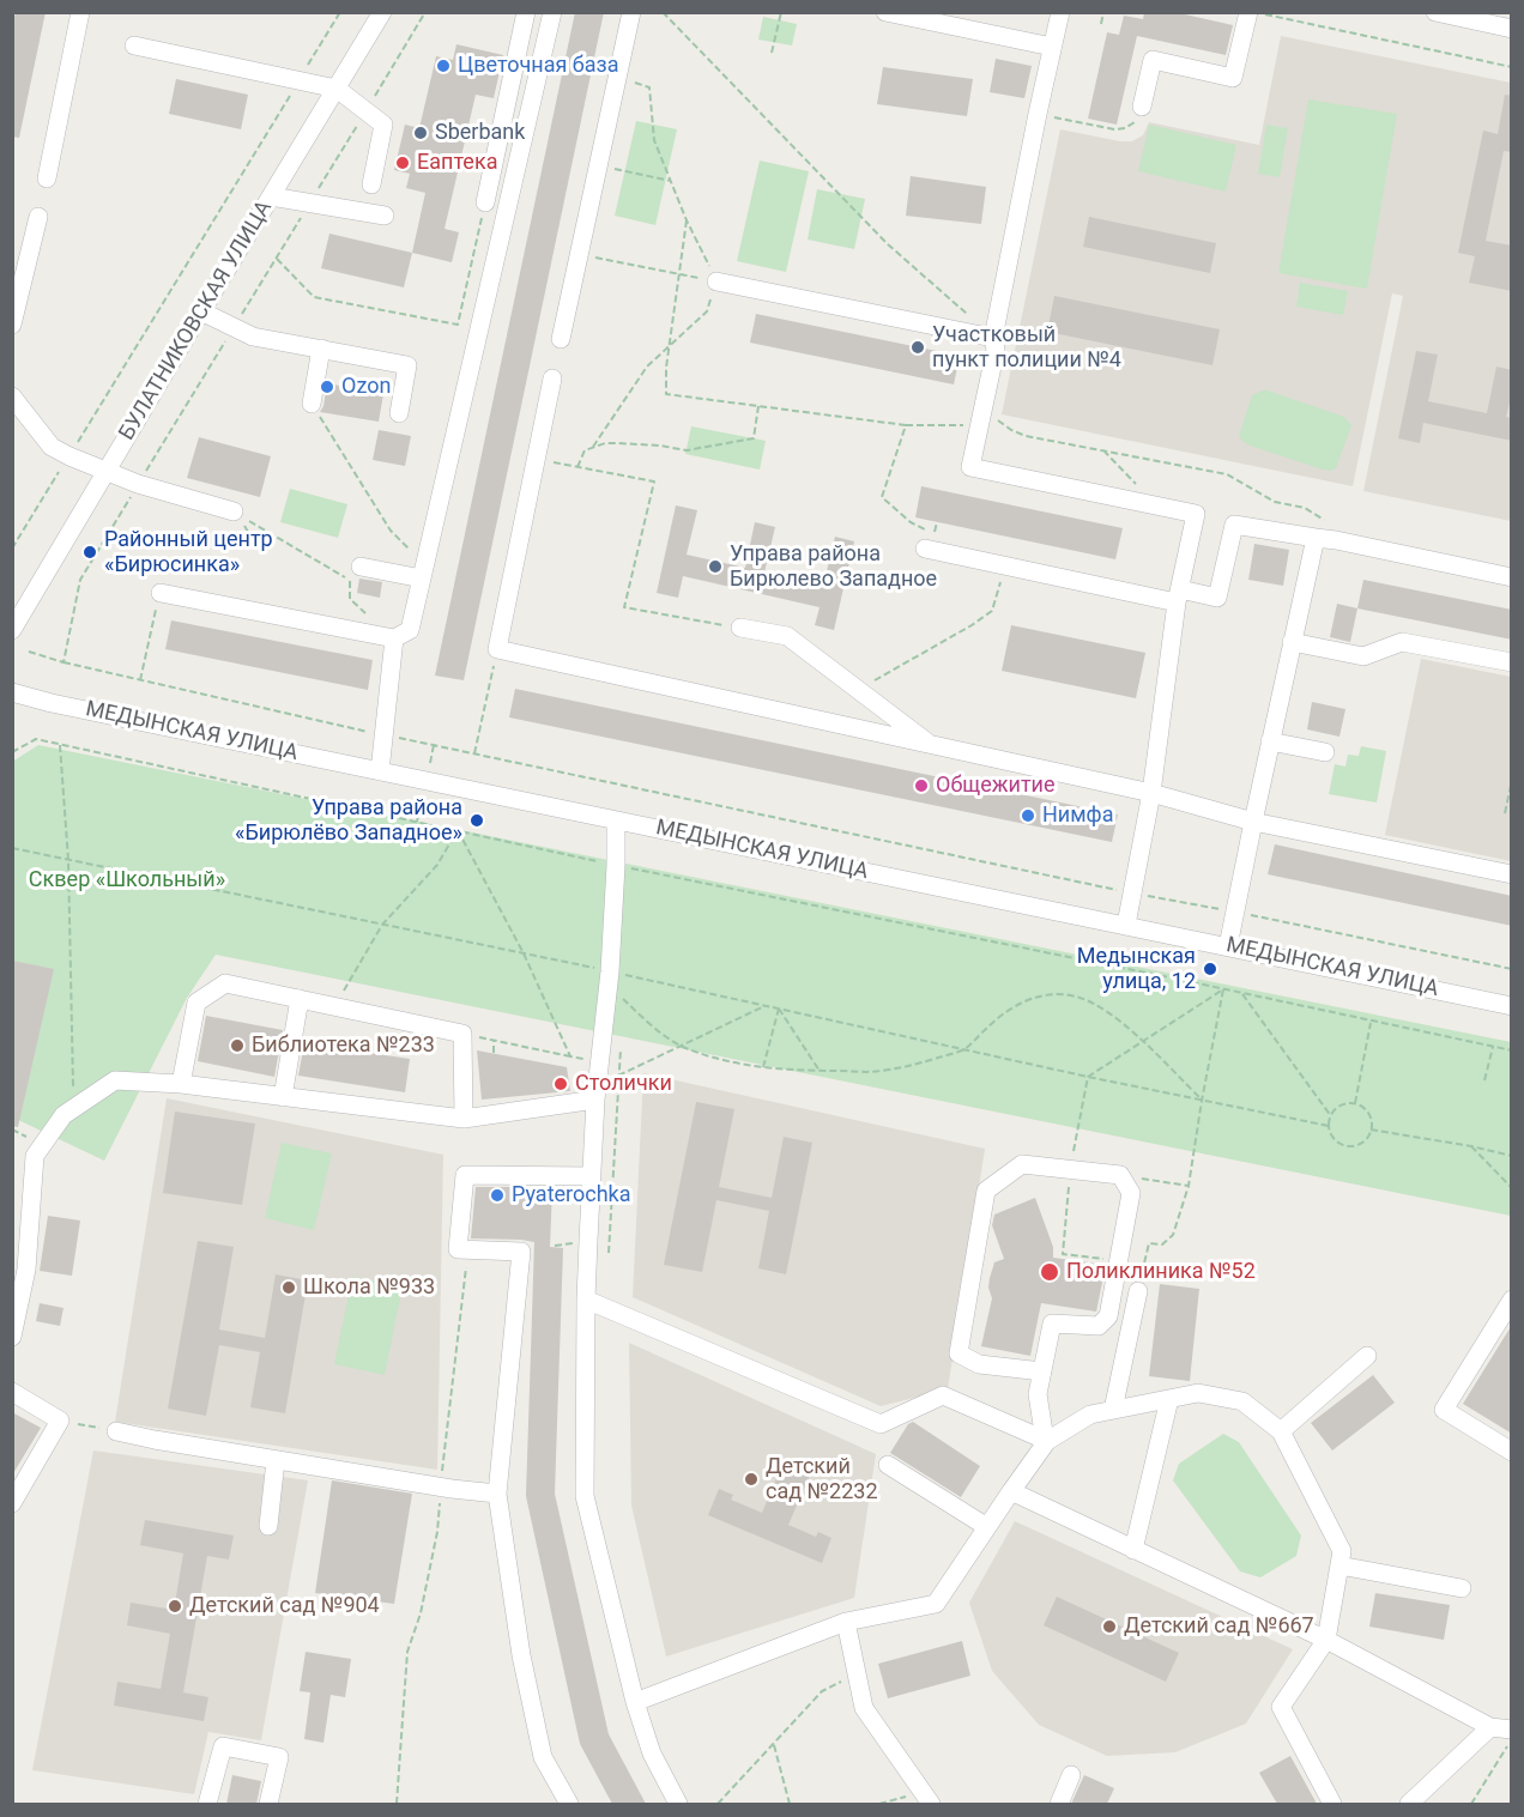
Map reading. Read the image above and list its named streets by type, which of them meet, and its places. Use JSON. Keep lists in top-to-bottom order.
{
  "streets": {
    "street": ["БУЛАТНИКОВСКАЯ УЛИЦА", "МЕДЫНСКАЯ УЛИЦА"]
  },
  "parks": ["Сквер «Школьный»"],
  "places": [
    "Цветочная база",
    "Sberbank",
    "Еаптека",
    "Участковый пункт полиции №4",
    "Ozon",
    "Районный центр «Бирюсинка»",
    "Управа района Бирюлево Западное",
    "Общежитие",
    "Нимфа",
    "Управа района «Бирюлёво Западное»",
    "Медынская улица, 12",
    "Библиотека №233",
    "Столички",
    "Pyaterochka",
    "Поликлиника №52",
    "Школа №933",
    "Детский сад №2232",
    "Детский сад №904",
    "Детский сад №667"
  ]
}
